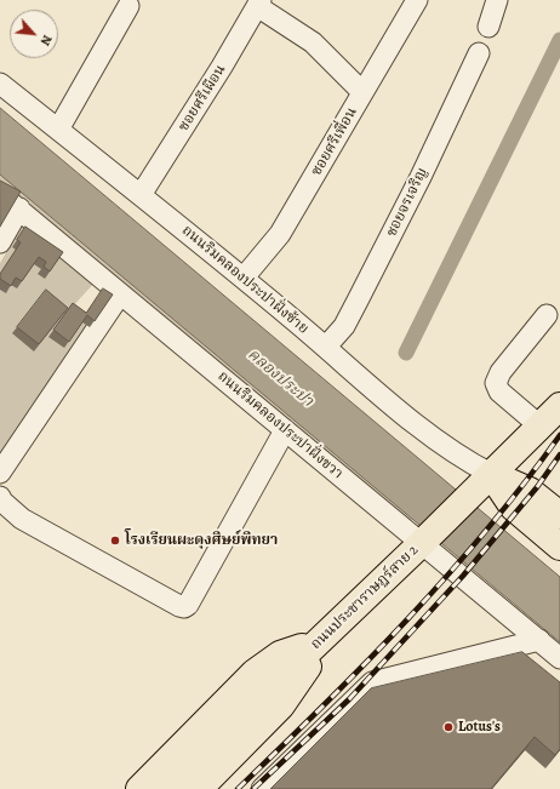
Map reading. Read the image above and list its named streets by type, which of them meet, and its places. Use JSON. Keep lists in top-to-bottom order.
{
  "streets": {
    "main road": ["ถนนประชาราษฎร์สาย 2"],
    "street": [
      "ซอยศรีเผือน",
      "ซอยศรีเพื่อน",
      "ซอยจรเจริญ",
      "ถนนริมคลองประปาฝั่งซ้าย",
      "ถนนริมคลองประปาฝั่งขวา"
    ]
  },
  "crossings": [
    ["ซอยศรีเผือน", "ถนนริมคลองประปาฝั่งซ้าย"],
    ["ซอยศรีเพื่อน", "ถนนริมคลองประปาฝั่งซ้าย"],
    ["ซอยจรเจริญ", "ถนนริมคลองประปาฝั่งซ้าย"],
    ["ถนนริมคลองประปาฝั่งซ้าย", "ถนนประชาราษฎร์สาย 2"],
    ["ถนนริมคลองประปาฝั่งขวา", "ถนนประชาราษฎร์สาย 2"]
  ],
  "water": ["คลองประปา"],
  "places": ["โรงเรียนผะดุงศิษย์พิทยา", "Lotus's"],
  "north": "bottom right"
}
